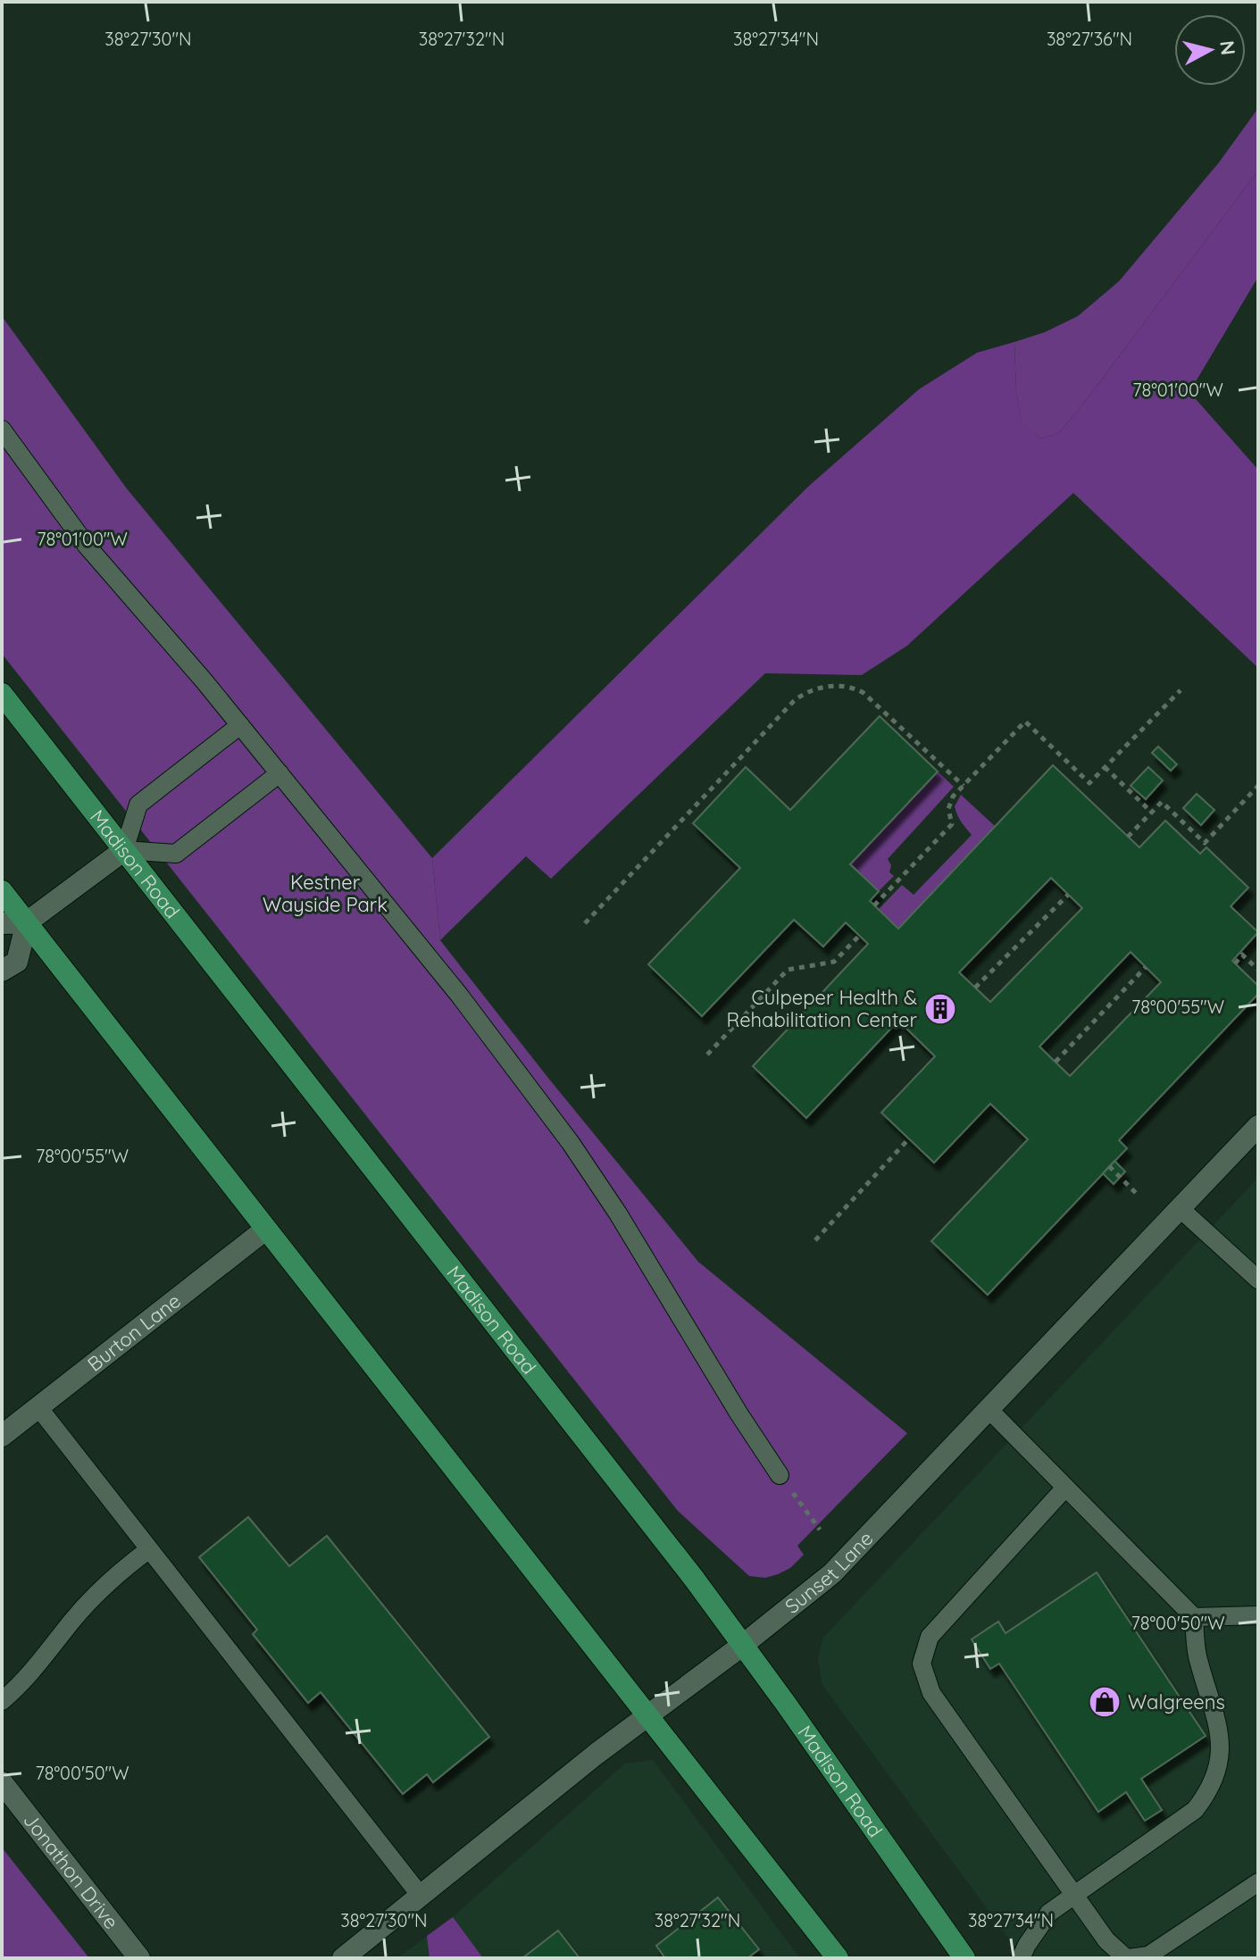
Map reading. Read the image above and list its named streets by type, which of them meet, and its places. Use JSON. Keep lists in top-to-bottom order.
{
  "streets": {
    "main road": ["Madison Road"],
    "street": ["Burton Lane", "Sunset Lane", "Jonathon Drive"]
  },
  "crossings": [
    ["Madison Road", "Sunset Lane"]
  ],
  "parks": ["Kestner Wayside Park"],
  "places": {
    "building": ["Culpeper Health & Rehabilitation Center"],
    "shop": ["Walgreens"]
  },
  "north": "right",
  "coordinates": [
    "38°27'30\"N",
    "38°27'32\"N",
    "38°27'34\"N",
    "38°27'36\"N",
    "78°01'00\"W",
    "78°00'55\"W",
    "78°00'50\"W"
  ]
}
